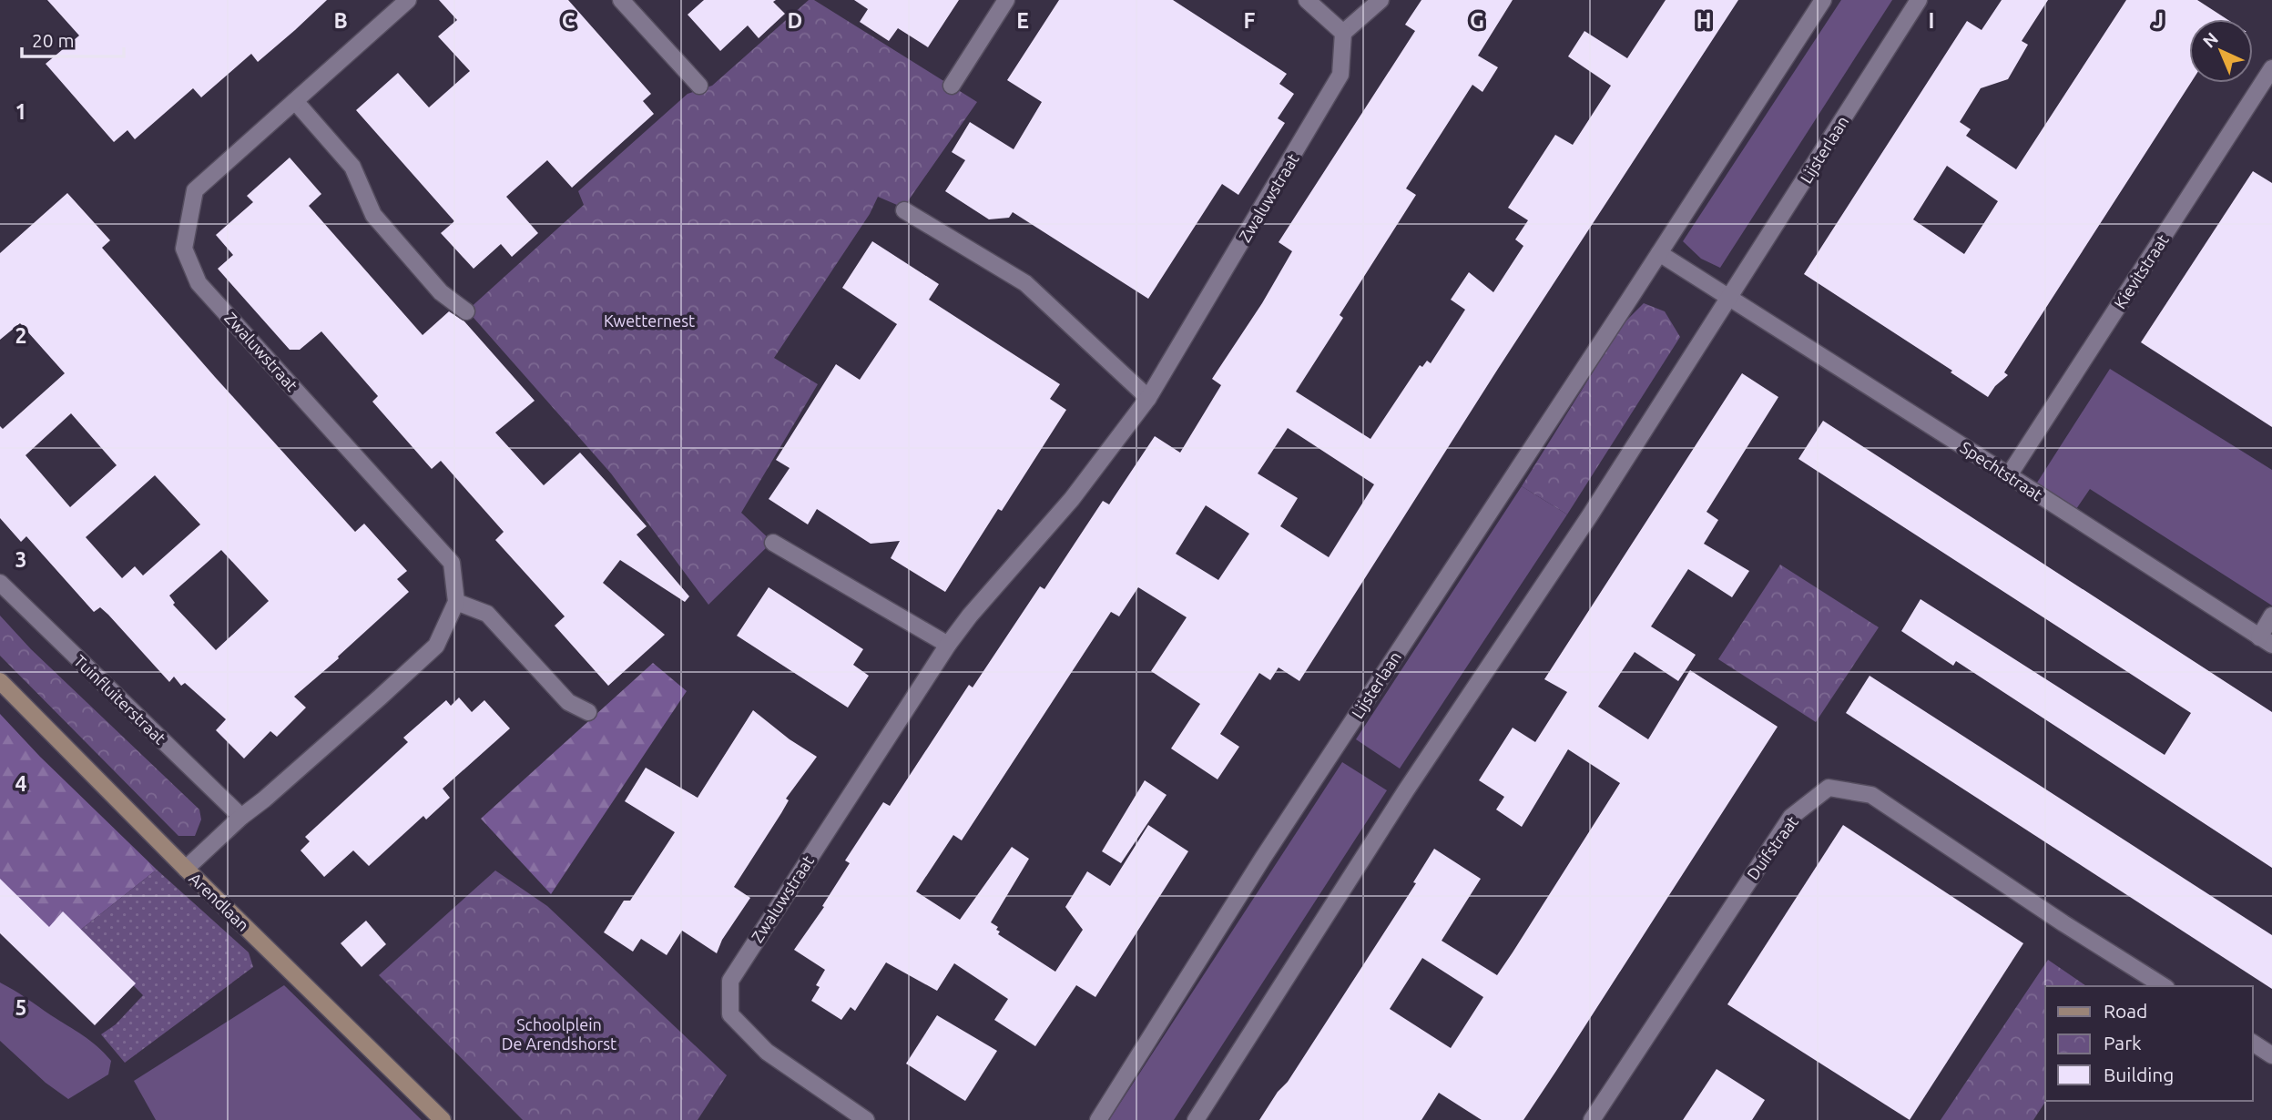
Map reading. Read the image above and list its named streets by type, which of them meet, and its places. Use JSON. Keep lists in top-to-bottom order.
{
  "streets": {
    "street": [
      "Lijsterlaan",
      "Zwaluwstraat",
      "Kievitstraat",
      "Spechtstraat",
      "Tuinfluiterstraat",
      "Duifstraat",
      "Arendlaan"
    ]
  },
  "crossings": [
    ["Lijsterlaan", "Spechtstraat"],
    ["Kievitstraat", "Spechtstraat"]
  ],
  "parks": ["Kwetternest", "Schoolplein De Arendshorst"],
  "legend": ["Road", "Park", "Building"],
  "scale_bar": "20 m",
  "north": "top left",
  "grid": {
    "columns": [
      "B",
      "C",
      "D",
      "E",
      "F",
      "G",
      "H",
      "I",
      "J"
    ],
    "rows": [
      "1",
      "2",
      "3",
      "4",
      "5"
    ]
  }
}
